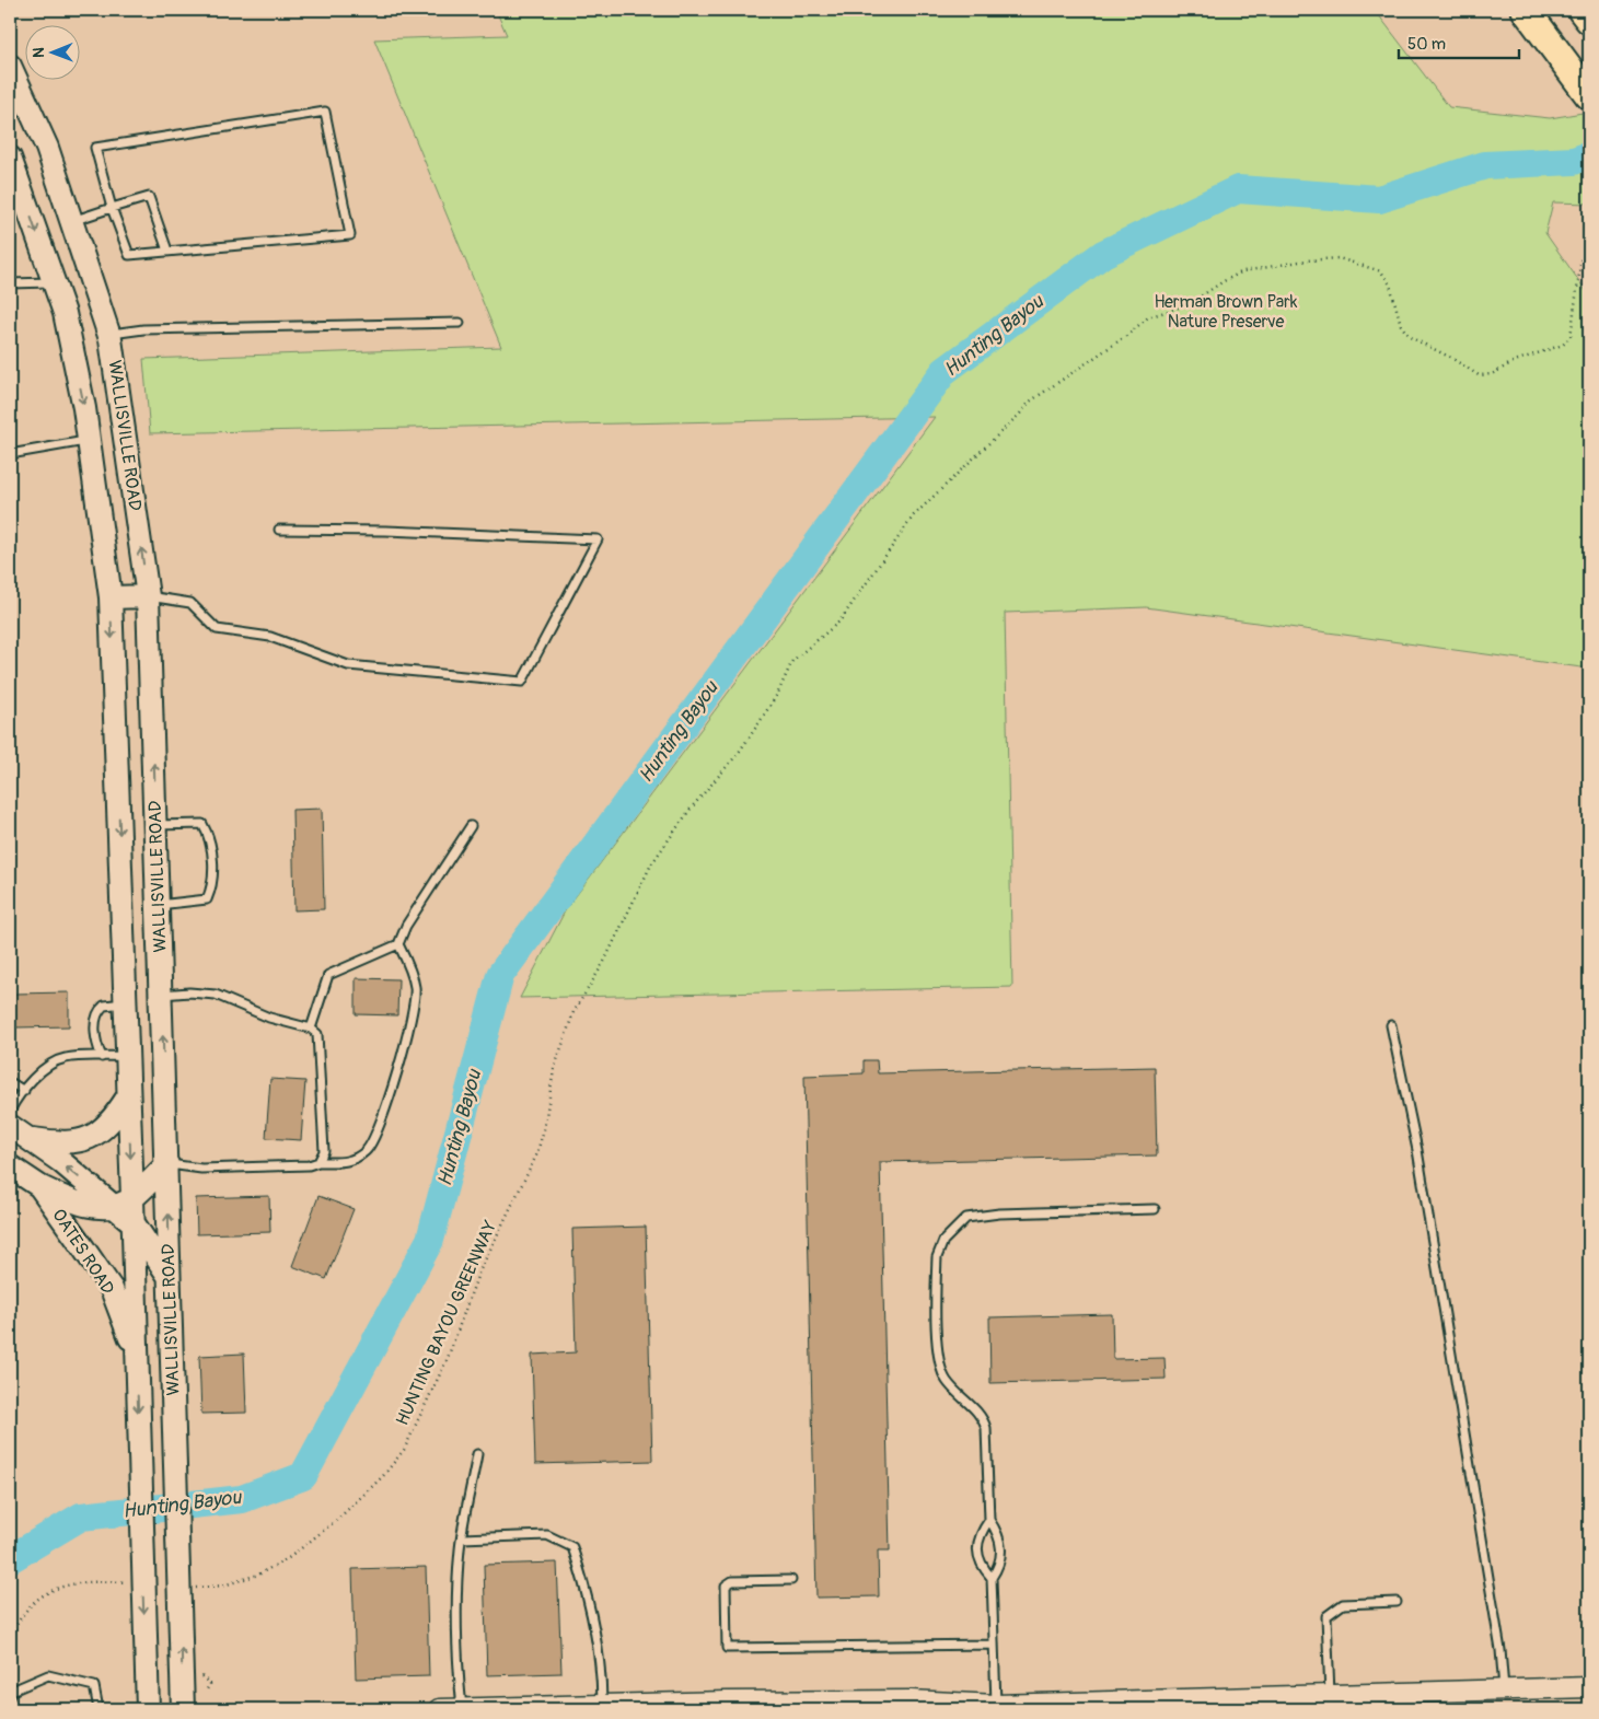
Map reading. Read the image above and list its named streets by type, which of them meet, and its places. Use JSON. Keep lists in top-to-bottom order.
{
  "streets": {
    "main road": ["WALLISVILLE ROAD", "OATES ROAD"],
    "path": ["HUNTING BAYOU GREENWAY"]
  },
  "crossings": [
    ["WALLISVILLE ROAD", "OATES ROAD"],
    ["WALLISVILLE ROAD", "HUNTING BAYOU GREENWAY"]
  ],
  "water": ["Hunting Bayou"],
  "parks": ["Herman Brown Park Nature Preserve"],
  "scale_bar": "50 m",
  "north": "left"
}
